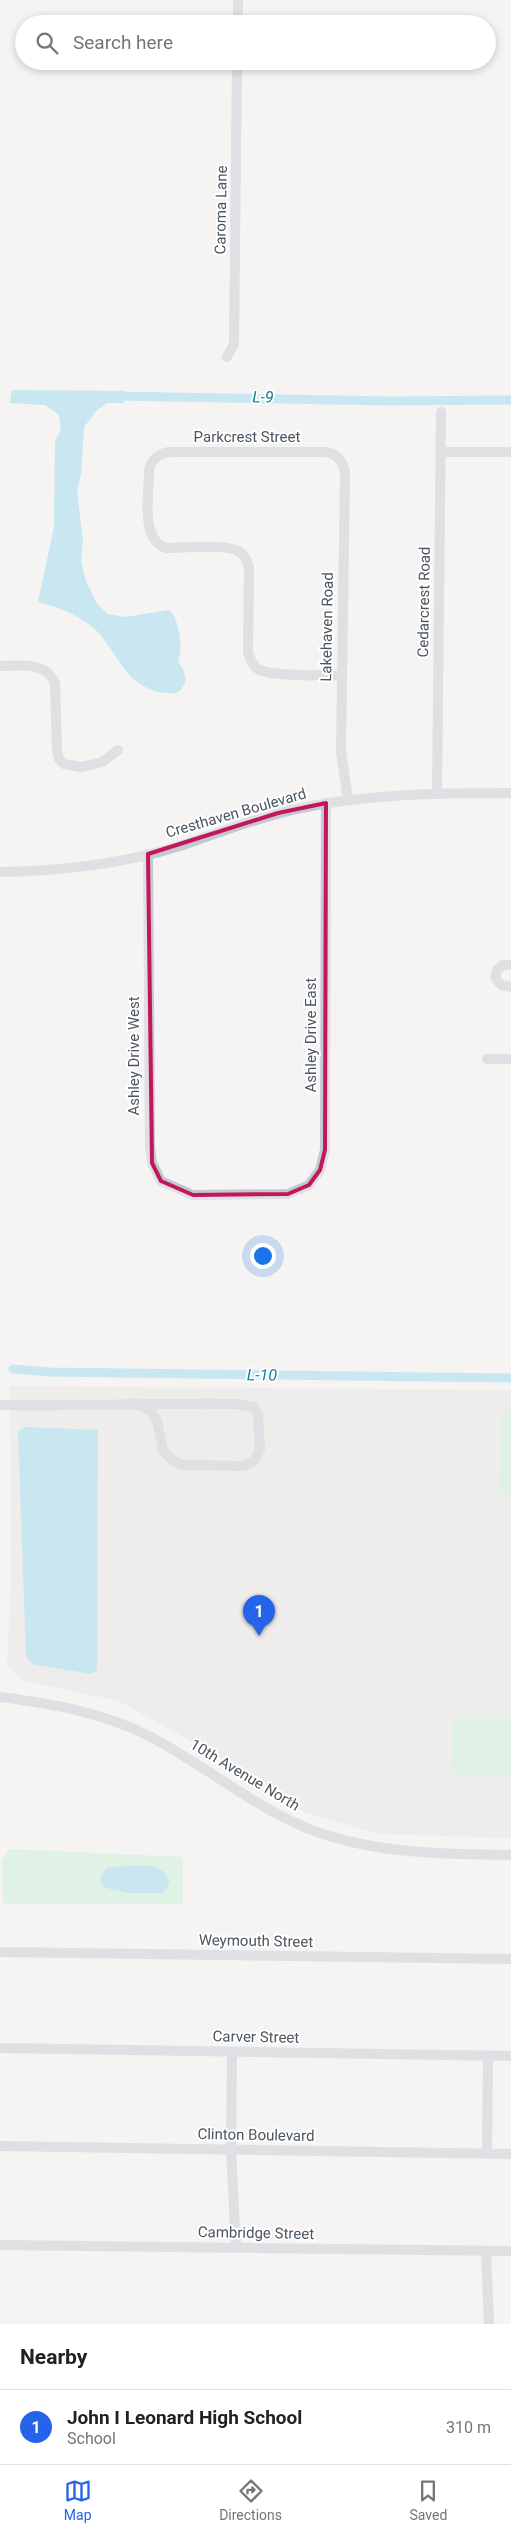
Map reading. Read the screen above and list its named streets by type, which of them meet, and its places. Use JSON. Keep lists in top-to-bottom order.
{
  "streets": {
    "street": [
      "Caroma Lane",
      "Parkcrest Street",
      "Cedarcrest Road",
      "Lakehaven Road",
      "Cresthaven Boulevard",
      "Ashley Drive East",
      "Ashley Drive West",
      "10th Avenue North",
      "Weymouth Street",
      "Carver Street",
      "Clinton Boulevard",
      "Cambridge Street"
    ]
  },
  "crossings": [
    ["Parkcrest Street", "Lakehaven Road"],
    ["Cedarcrest Road", "Cresthaven Boulevard"],
    ["Lakehaven Road", "Cresthaven Boulevard"],
    ["Cresthaven Boulevard", "Ashley Drive East"],
    ["Cresthaven Boulevard", "Ashley Drive West"],
    ["Ashley Drive East", "Ashley Drive West"]
  ],
  "water": ["L-9", "L-10"],
  "page": {
    "search": "Search here",
    "pins": "1",
    "heading": "Nearby",
    "list": [
      {
        "mark": "1",
        "name": "John I Leonard High School",
        "note": "School",
        "value": "310 m"
      }
    ],
    "nav": ["Map", "Directions", "Saved"]
  }
}
